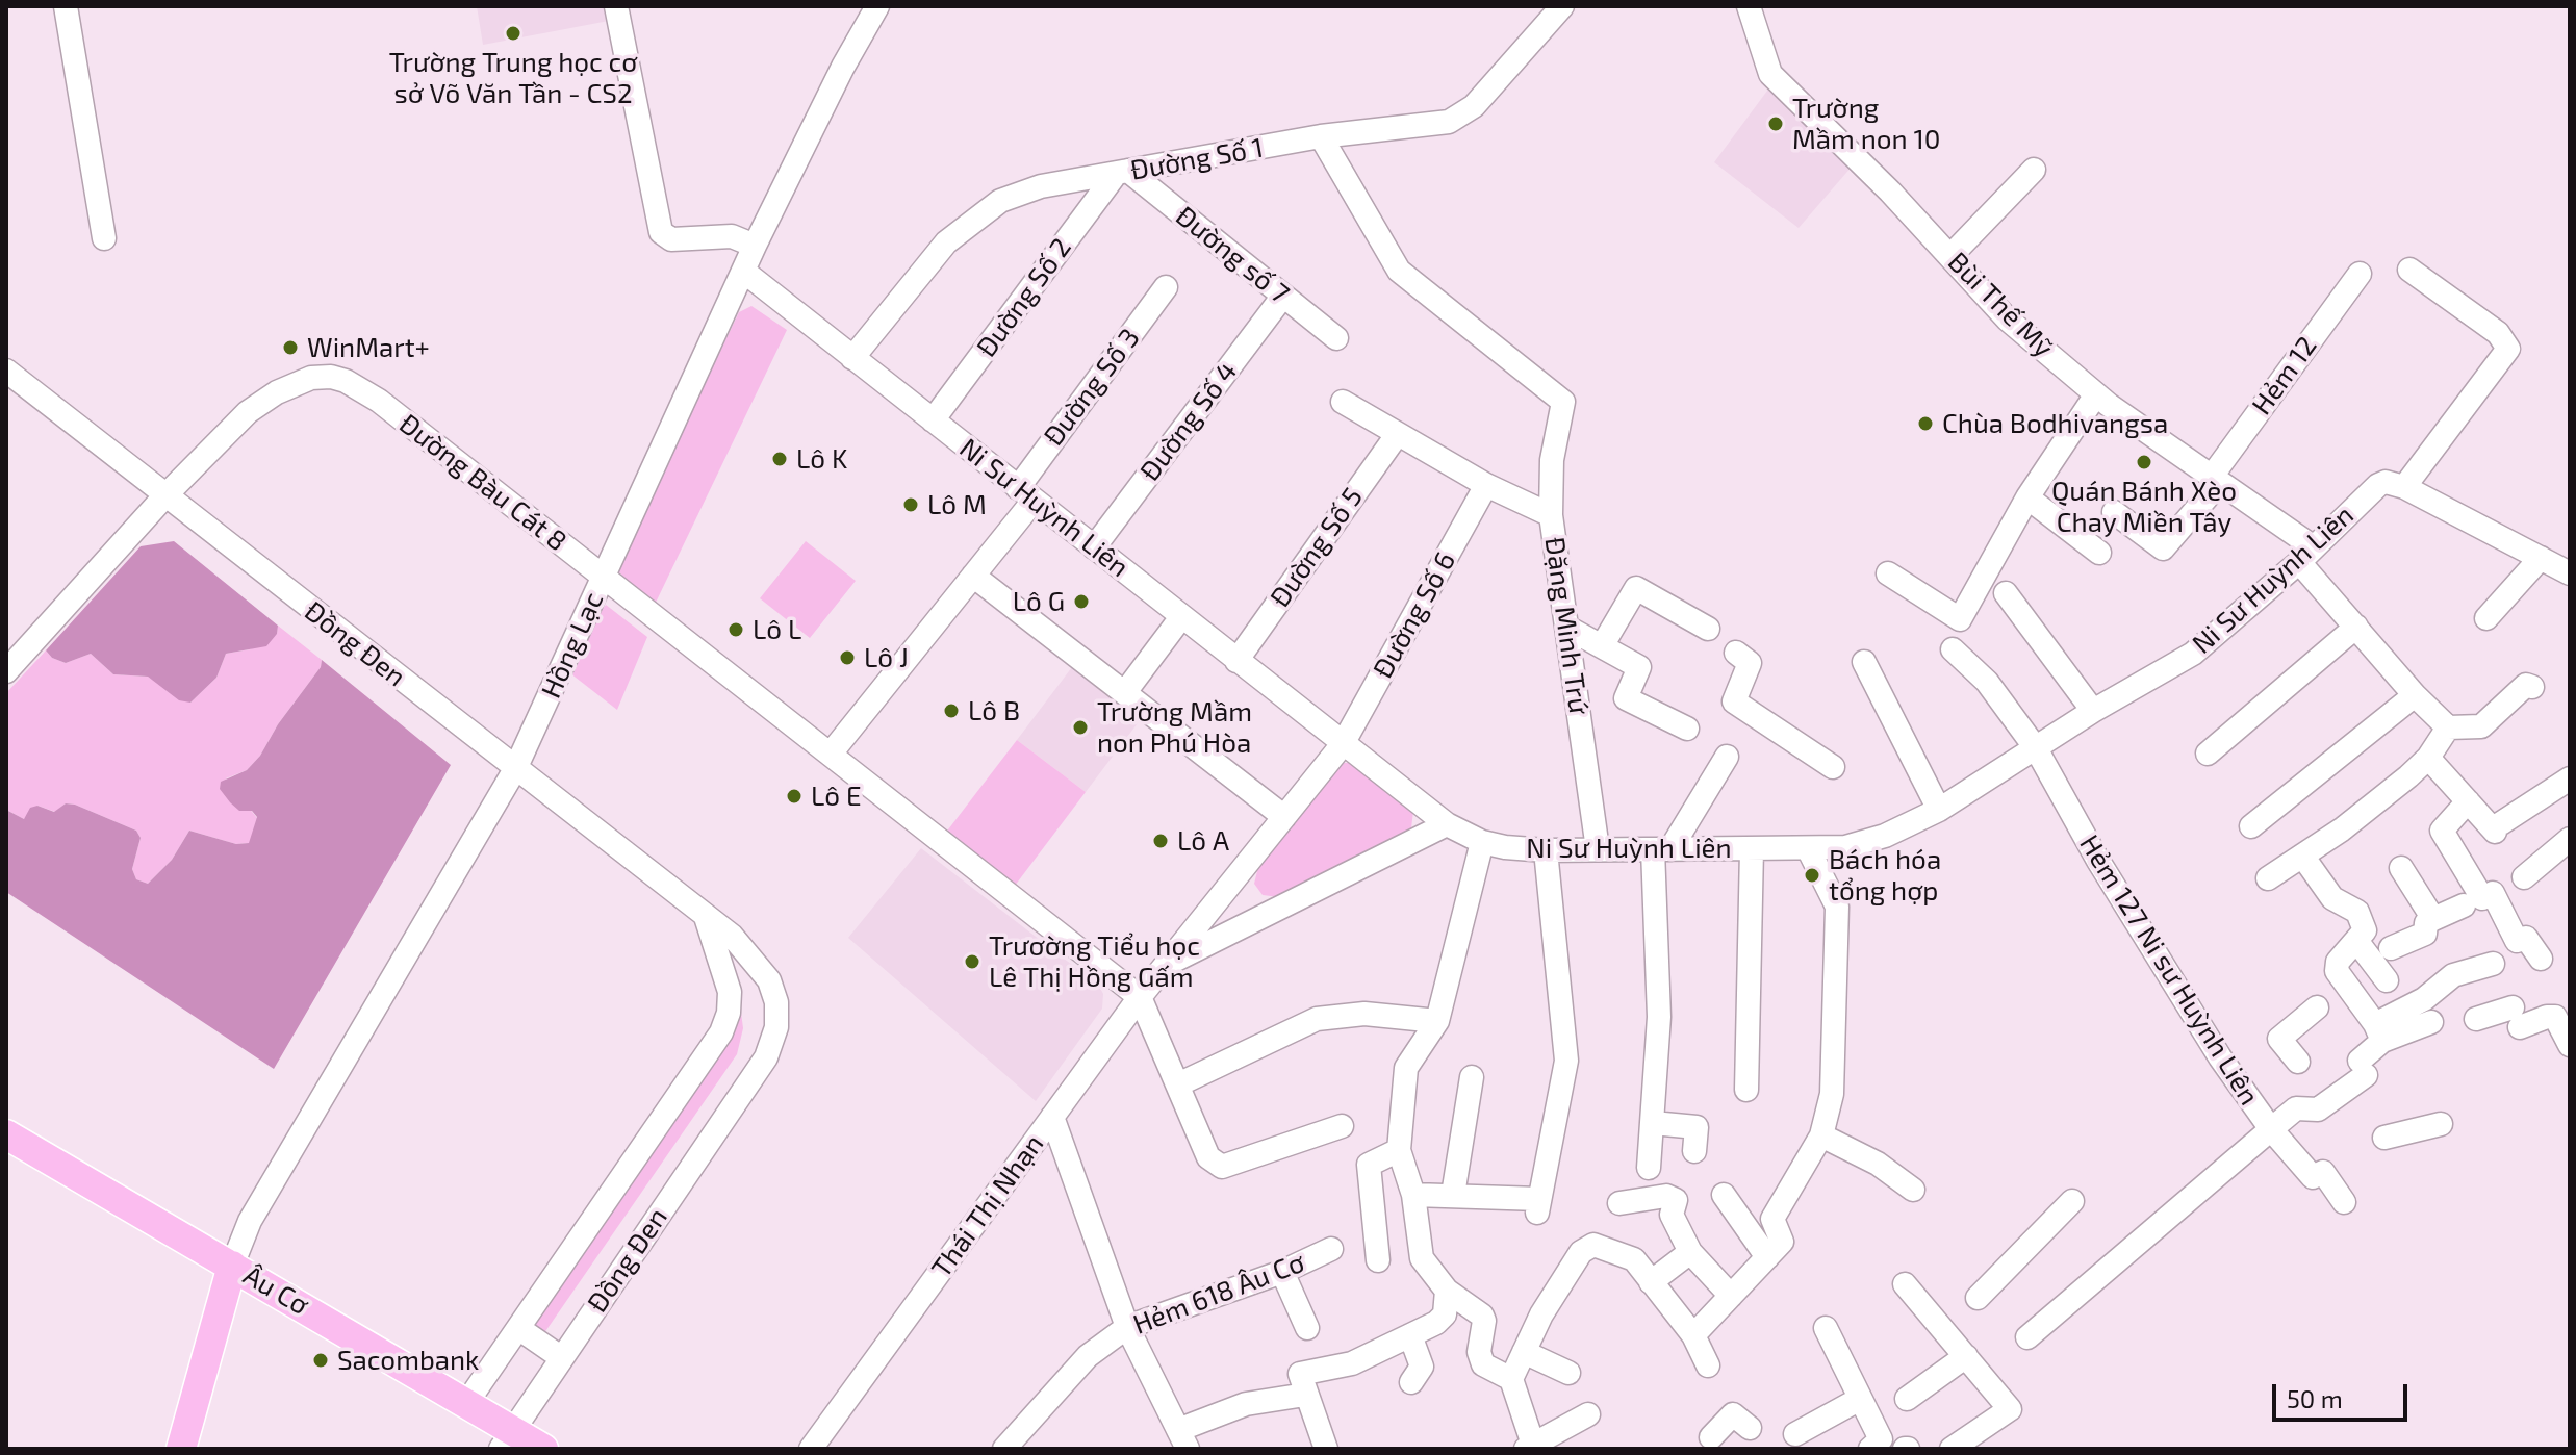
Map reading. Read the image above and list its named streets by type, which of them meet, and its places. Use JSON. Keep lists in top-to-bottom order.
{
  "streets": {
    "main road": ["Âu Cơ"],
    "street": [
      "Đường Số 1",
      "Đường số 7",
      "Đường Số 2",
      "Bùi Thế Mỹ",
      "Hẻm 12",
      "Đường Số 3",
      "Đường Số 4",
      "Đường Bàu Cát 8",
      "Ni Sư Huỳnh Liên",
      "Đường Số 5",
      "Đường Số 6",
      "Đặng Minh Trứ",
      "Đồng Đen",
      "Hồng Lạc",
      "Hẻm 127 Ni sư Huỳnh Liên",
      "Thái Thị Nhạn",
      "Hẻm 618 Âu Cơ"
    ]
  },
  "crossings": [
    ["Đường Số 1", "Đường số 7"],
    ["Đường Số 1", "Đường Số 2"],
    ["Đường Số 1", "Ni Sư Huỳnh Liên"],
    ["Đường Số 1", "Đặng Minh Trứ"],
    ["Đường số 7", "Đường Số 2"],
    ["Đường số 7", "Đường Số 4"],
    ["Đường Số 2", "Ni Sư Huỳnh Liên"],
    ["Bùi Thế Mỹ", "Hẻm 12"],
    ["Bùi Thế Mỹ", "Ni Sư Huỳnh Liên"],
    ["Đường Số 3", "Đường Bàu Cát 8"],
    ["Đường Số 3", "Ni Sư Huỳnh Liên"],
    ["Đường Số 4", "Ni Sư Huỳnh Liên"],
    ["Đường Bàu Cát 8", "Đồng Đen"],
    ["Đường Bàu Cát 8", "Hồng Lạc"],
    ["Đường Bàu Cát 8", "Thái Thị Nhạn"],
    ["Ni Sư Huỳnh Liên", "Đường Số 5"],
    ["Ni Sư Huỳnh Liên", "Đường Số 6"],
    ["Ni Sư Huỳnh Liên", "Đặng Minh Trứ"],
    ["Ni Sư Huỳnh Liên", "Hồng Lạc"],
    ["Ni Sư Huỳnh Liên", "Hẻm 127 Ni sư Huỳnh Liên"],
    ["Ni Sư Huỳnh Liên", "Thái Thị Nhạn"],
    ["Đường Số 6", "Thái Thị Nhạn"],
    ["Đồng Đen", "Hồng Lạc"],
    ["Đồng Đen", "Âu Cơ"],
    ["Hồng Lạc", "Âu Cơ"]
  ],
  "places": [
    "Trường Trung học cơ sở Võ Văn Tần - CS2",
    "Trường Mầm non 10",
    "WinMart+",
    "Chùa Bodhivangsa",
    "Lô K",
    "Quán Bánh Xèo Chay Miền Tây",
    "Lô M",
    "Lô G",
    "Lô L",
    "Lô J",
    "Lô B",
    "Trường Mầm non Phú Hòa",
    "Lô E",
    "Lô A",
    "Bách hóa tổng hợp",
    "Trươờng Tiểu học Lê Thị Hồng Gấm",
    "Sacombank"
  ],
  "scale_bar": "50 m"
}
